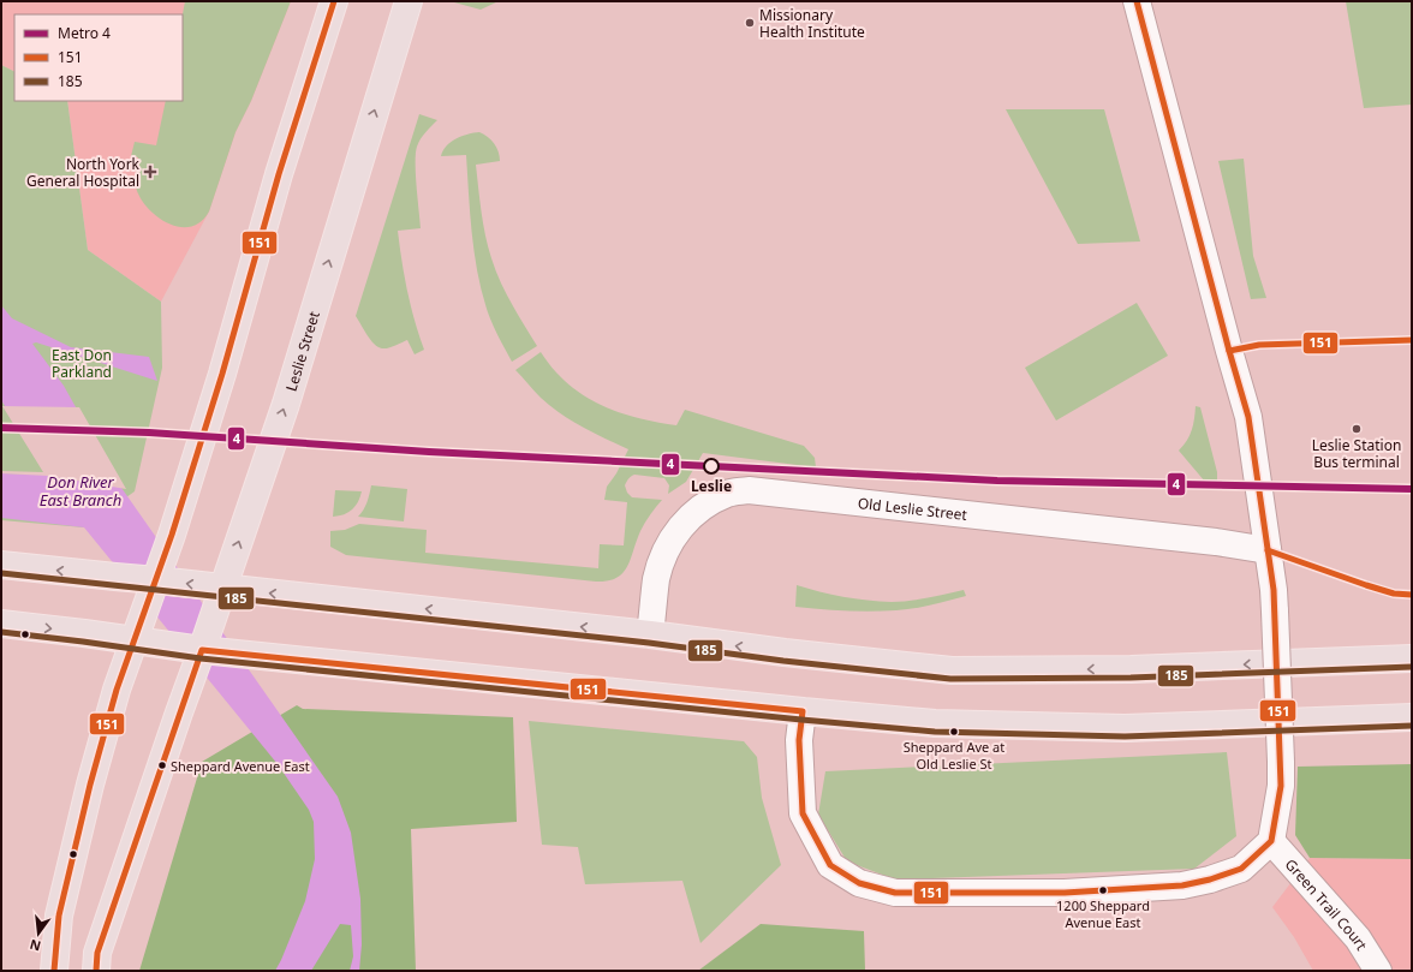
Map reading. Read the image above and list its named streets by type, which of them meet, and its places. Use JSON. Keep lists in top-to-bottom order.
{
  "streets": {
    "main road": ["Leslie Street"],
    "street": ["Old Leslie Street", "Green Trail Court"]
  },
  "water": ["Don River East Branch"],
  "parks": ["East Don Parkland"],
  "places": {
    "other": [
      "Missionary Health Institute",
      "Leslie Station Bus terminal",
      "Leslie",
      "Sheppard Ave at Old Leslie St",
      "Sheppard Avenue East",
      "1200 Sheppard Avenue East"
    ],
    "health": ["North York General Hospital"]
  },
  "lines": ["transit line 151", "metro line 4", "transit line 185"],
  "legend": ["Metro 4", "151", "185"],
  "north": "bottom"
}
